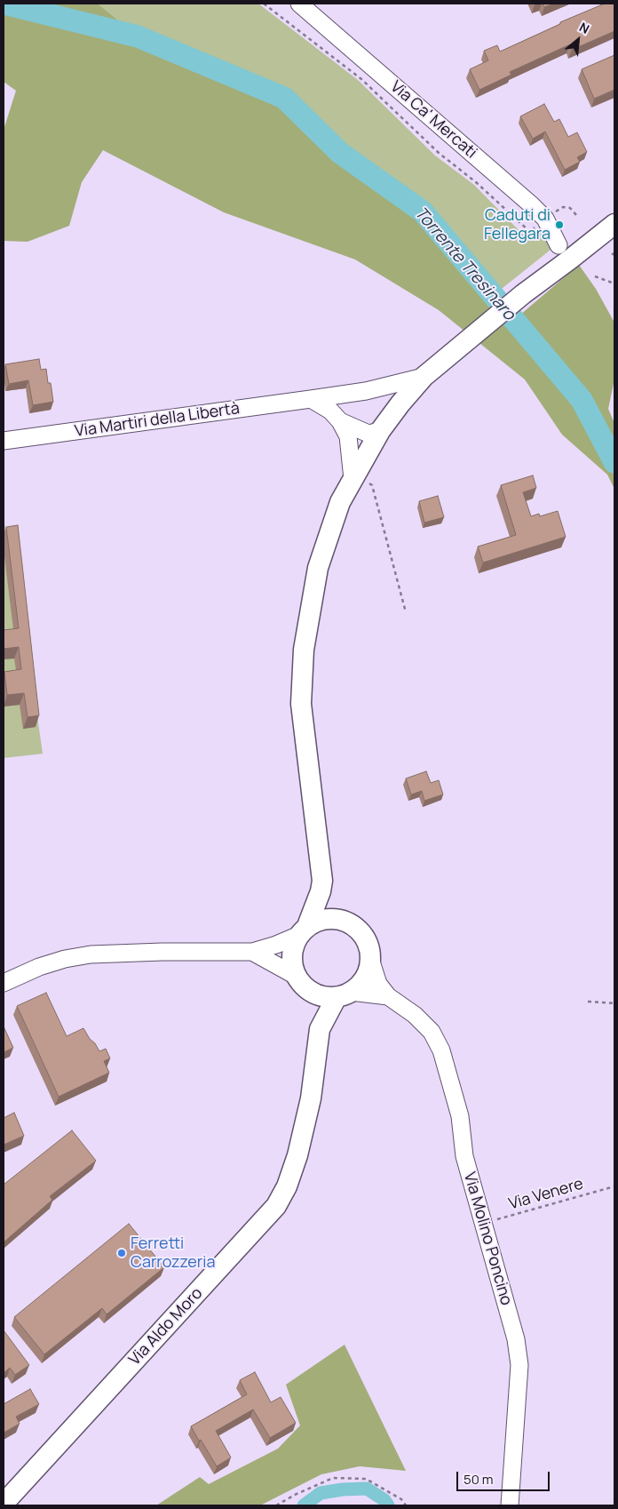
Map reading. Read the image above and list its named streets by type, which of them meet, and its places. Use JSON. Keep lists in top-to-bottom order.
{
  "streets": {
    "main road": ["Via Aldo Moro"],
    "street": ["Via Ca' Mercati", "Via Martiri della Libertà", "Via Molino Poncino"],
    "path": ["Via Venere"]
  },
  "crossings": [
    ["Via Venere", "Via Molino Poncino"],
    ["Via Molino Poncino", "Via Aldo Moro"]
  ],
  "water": ["Torrente Tresinaro"],
  "places": ["Caduti di Fellegara", "Ferretti Carrozzeria"],
  "scale_bar": "50 m",
  "north": "top right"
}
